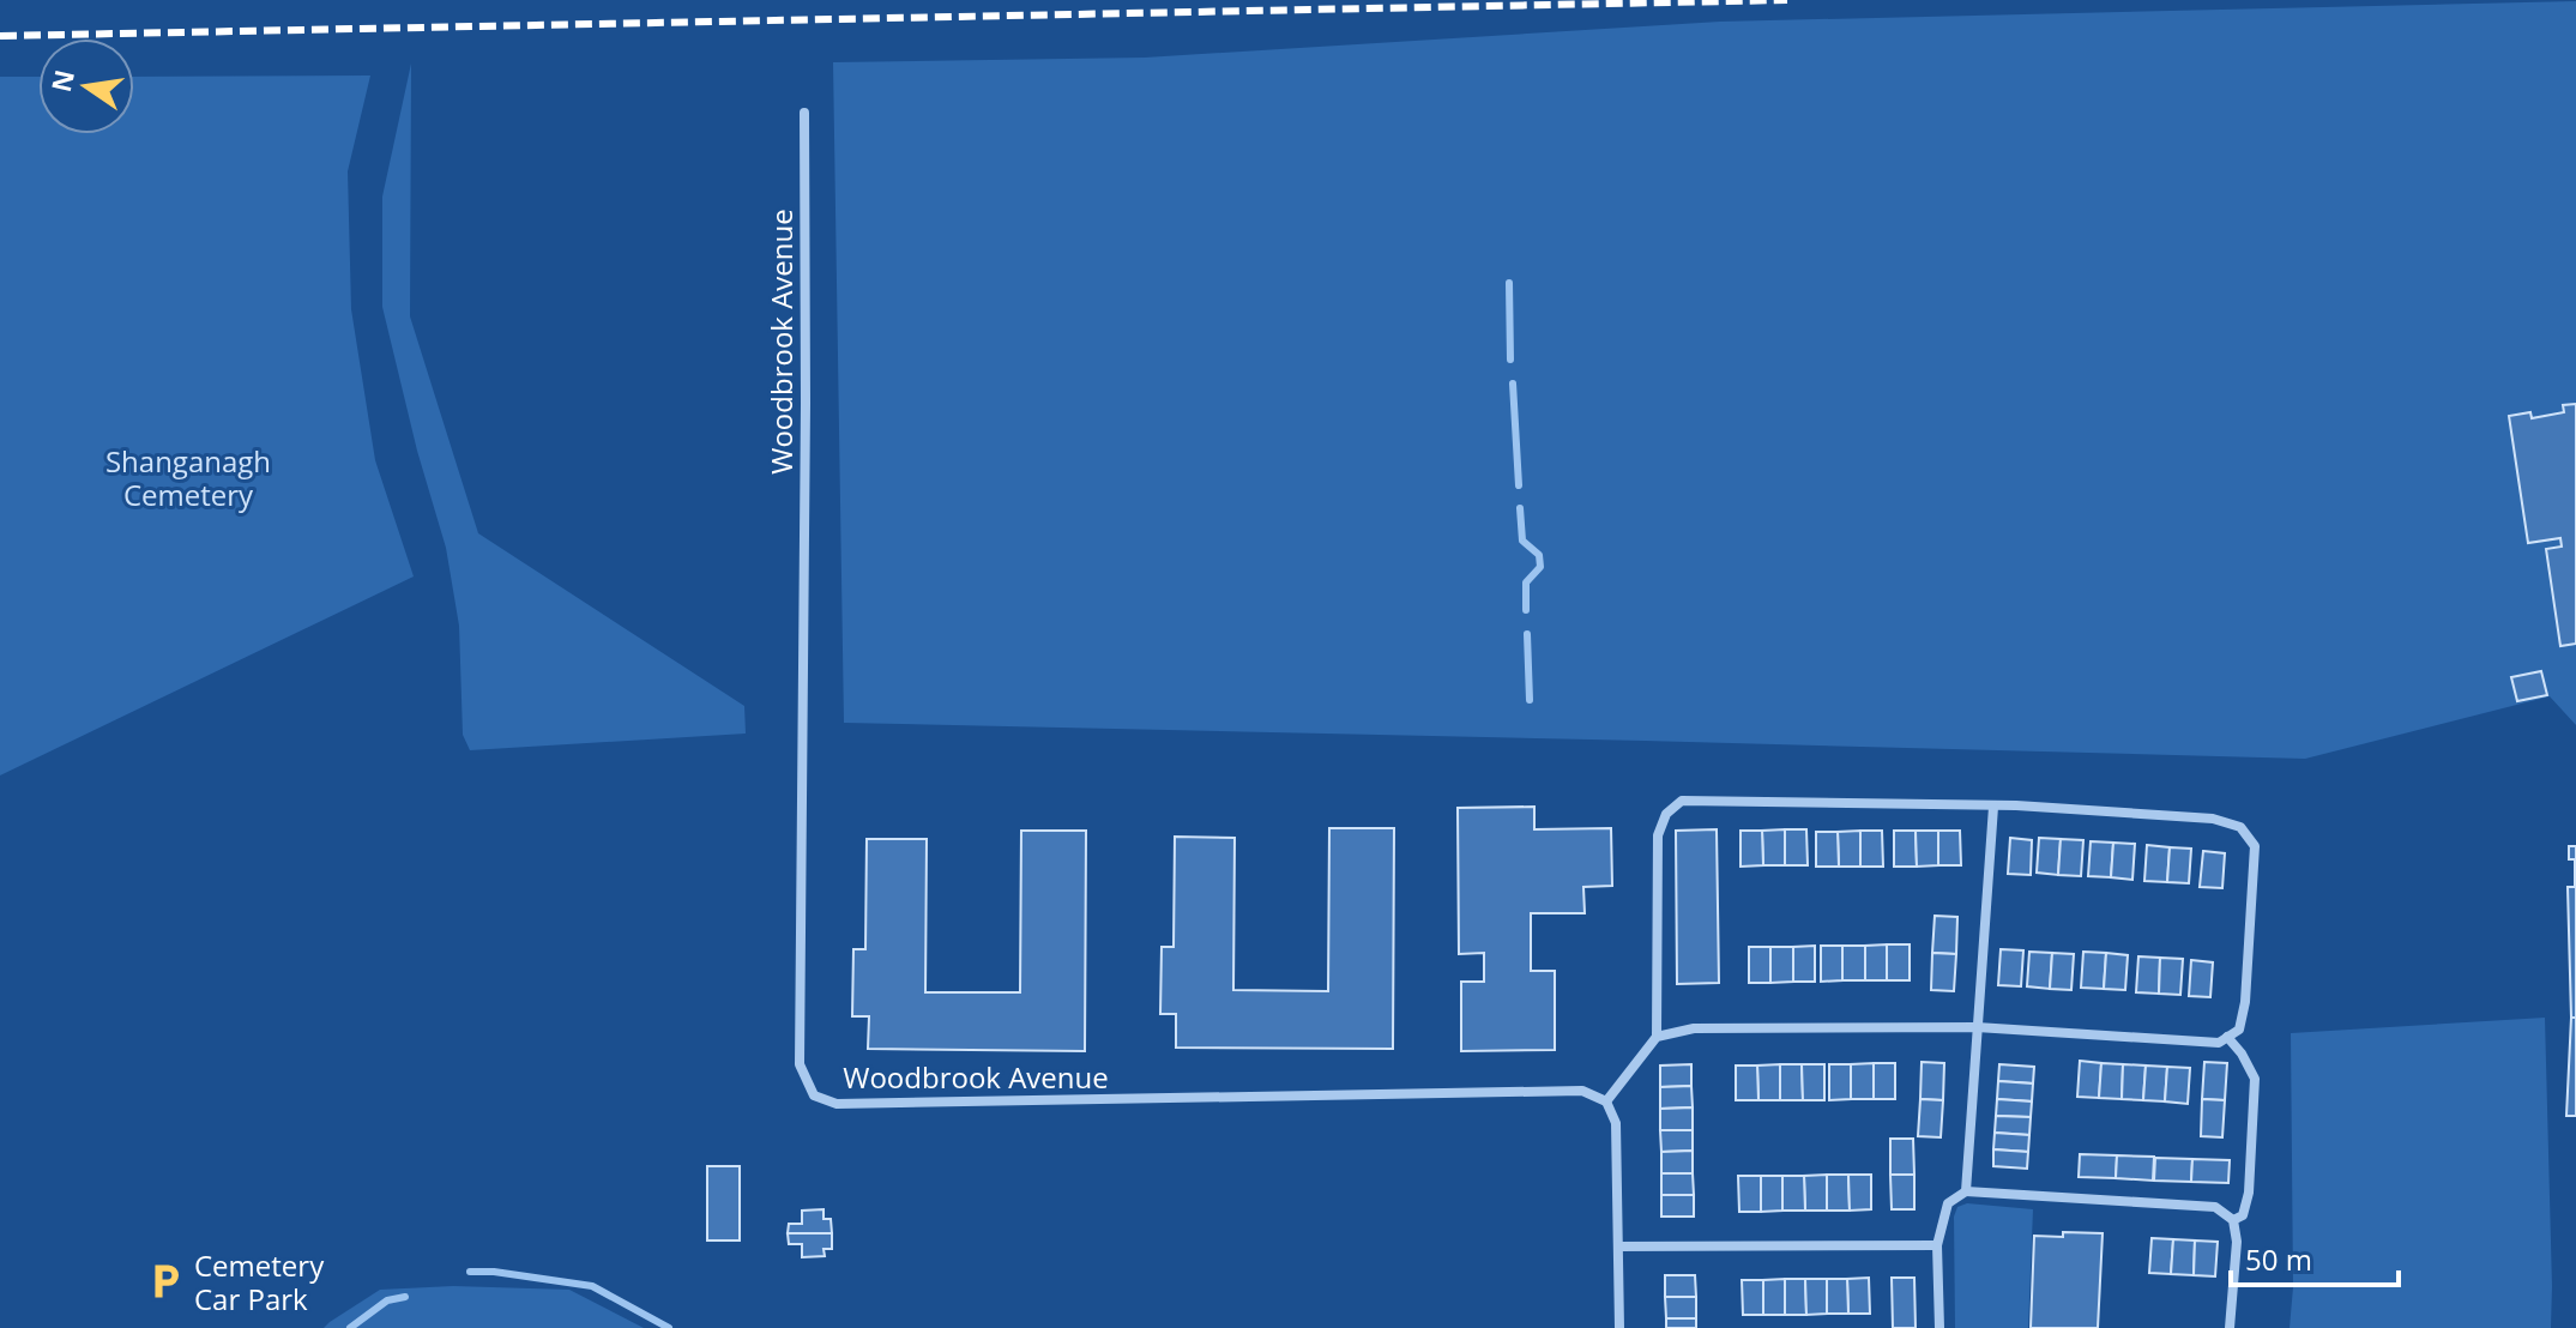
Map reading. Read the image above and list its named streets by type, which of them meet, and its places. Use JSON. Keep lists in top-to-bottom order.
{
  "streets": {
    "street": ["Woodbrook Avenue"]
  },
  "parks": ["Shanganagh Cemetery"],
  "places": {
    "parking": ["Cemetery Car Park"]
  },
  "scale_bar": "50 m",
  "north": "left"
}
